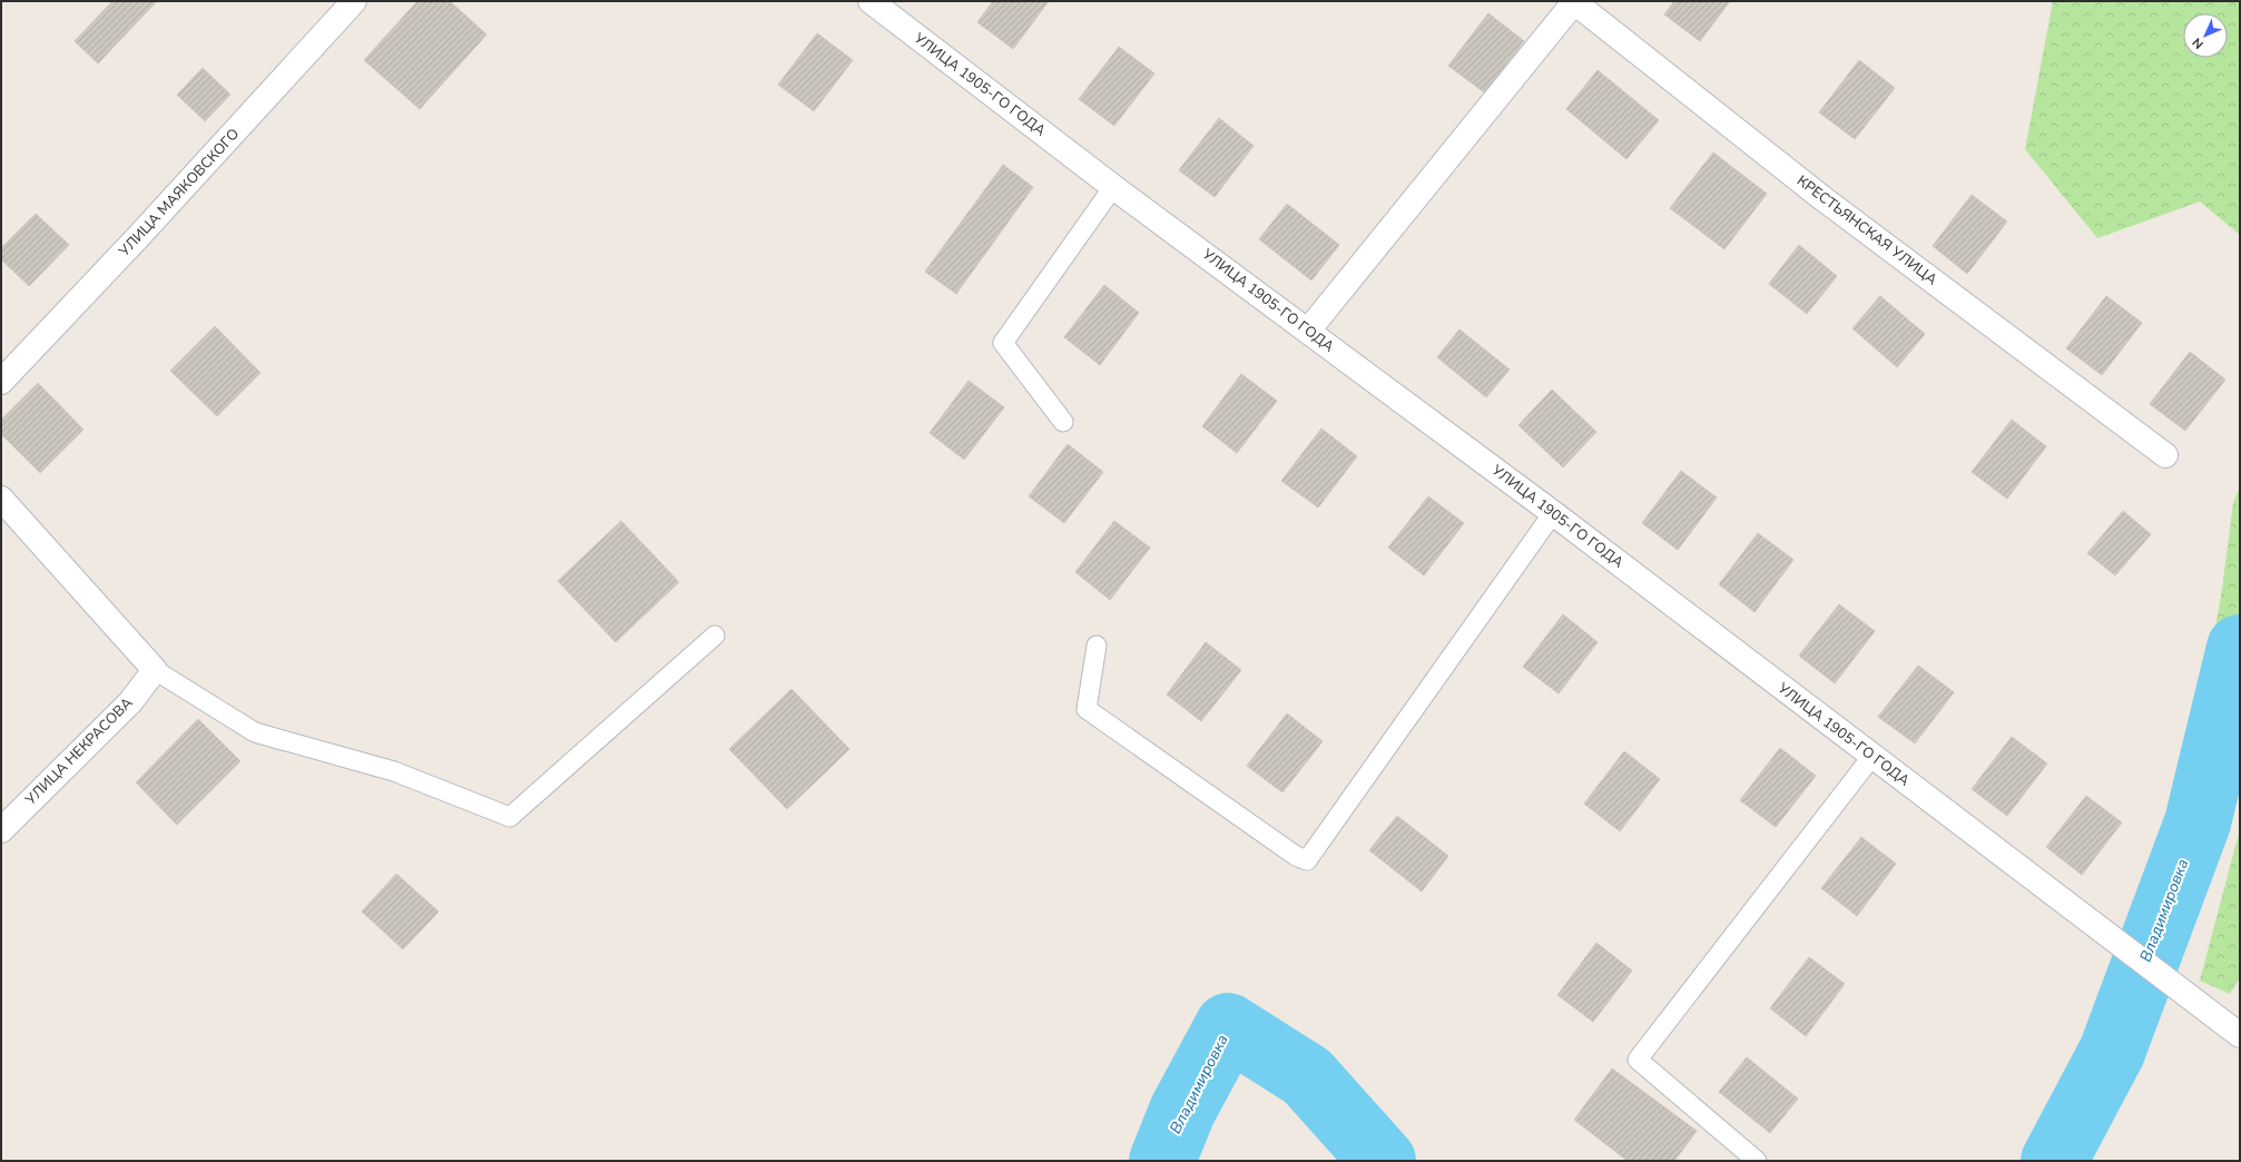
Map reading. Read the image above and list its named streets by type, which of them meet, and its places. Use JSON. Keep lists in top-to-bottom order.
{
  "streets": {
    "street": [
      "УЛИЦА 1905-ГО ГОДА",
      "УЛИЦА МАЯКОВСКОГО",
      "КРЕСТЬЯНСКАЯ УЛИЦА",
      "УЛИЦА НЕКРАСОВА"
    ]
  },
  "water": ["Владимировка"],
  "north": "bottom left"
}
